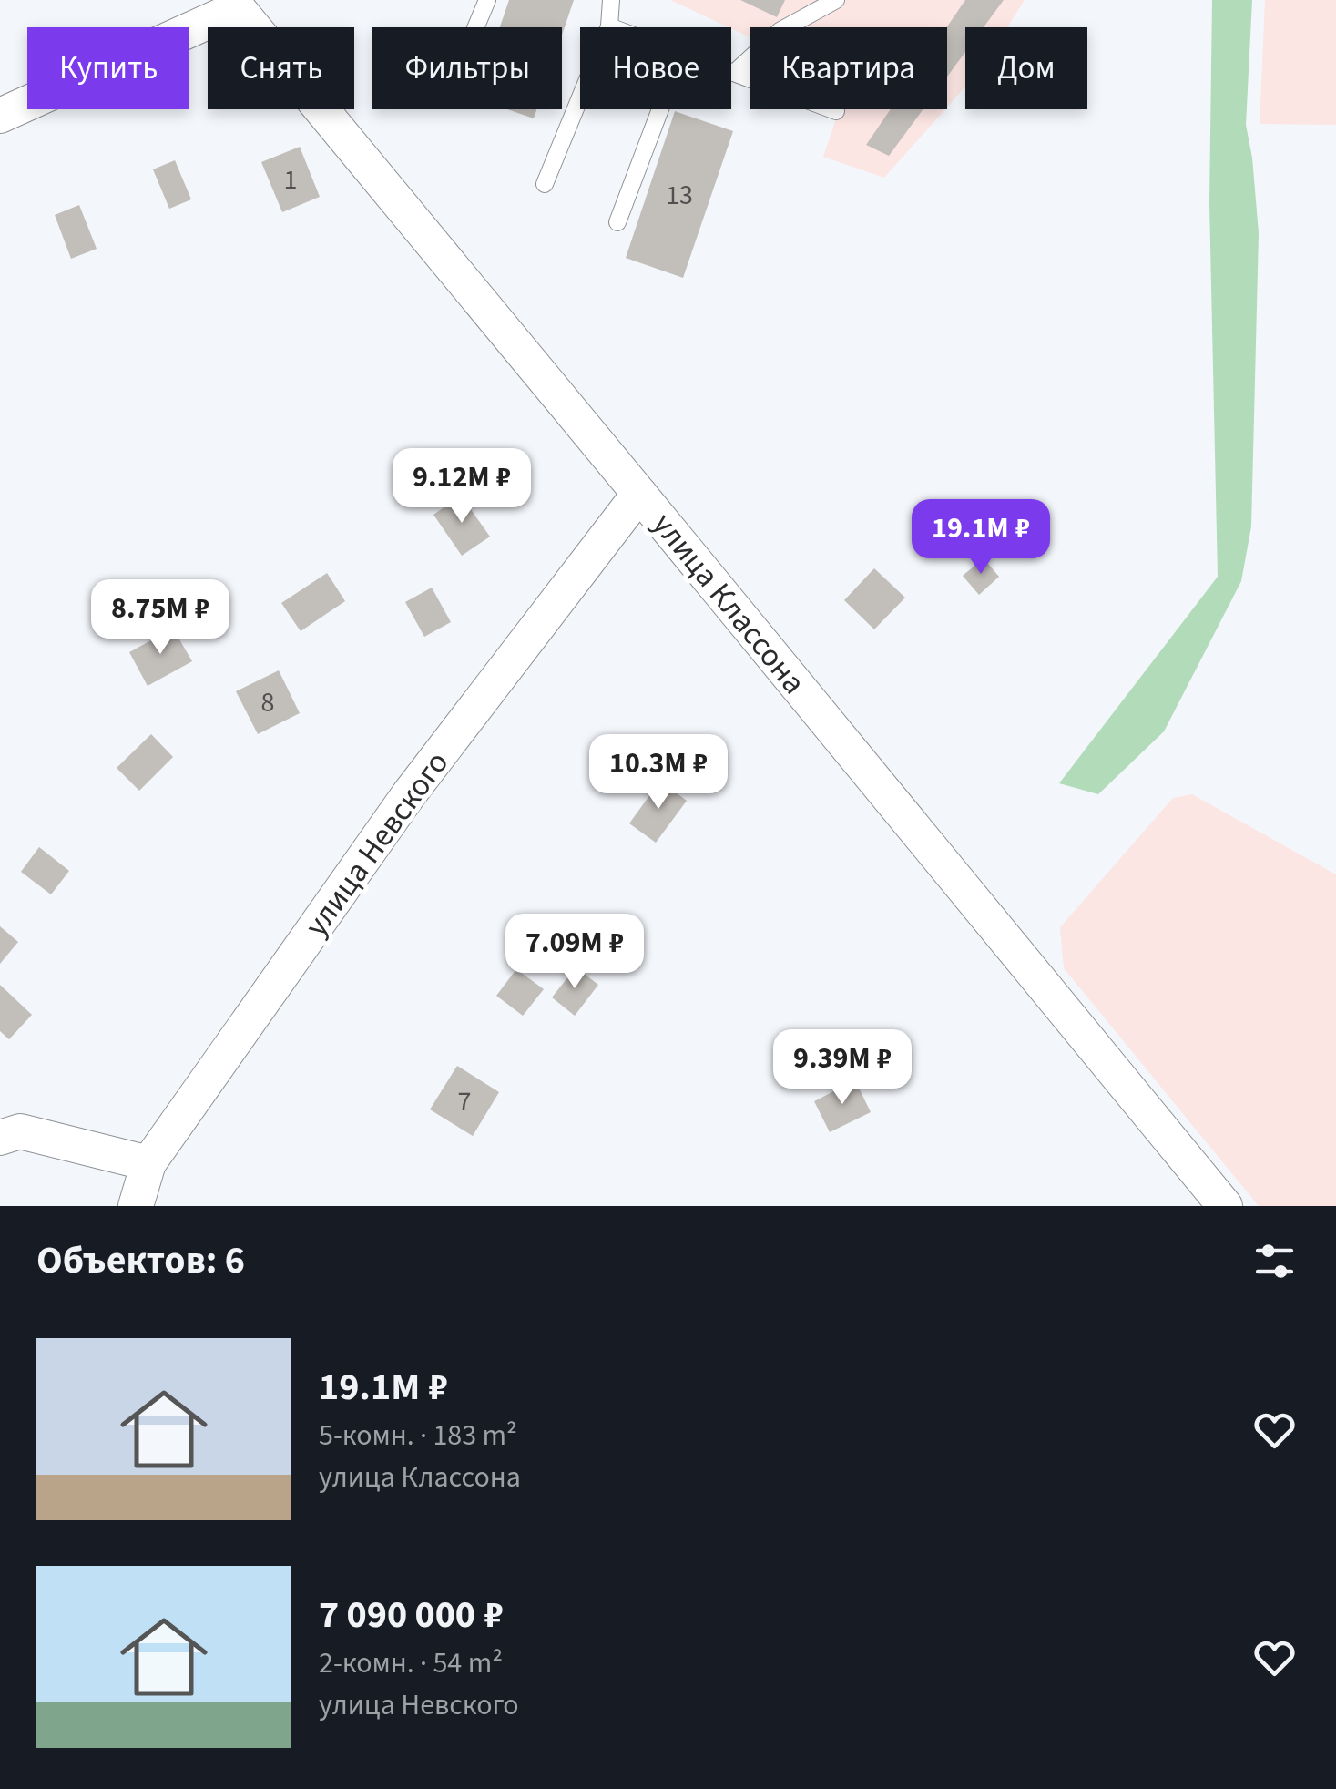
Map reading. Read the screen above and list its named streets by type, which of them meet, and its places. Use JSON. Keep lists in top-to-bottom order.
{
  "streets": {
    "street": ["улица Классона", "улица Невского"]
  },
  "crossings": [
    ["улица Классона", "улица Невского"]
  ],
  "house_numbers": [
    "1",
    "13",
    "8",
    "7"
  ],
  "page": {
    "chip": [
      "Купить",
      "Снять",
      "Фильтры",
      "Новое",
      "Квартира",
      "Дом"
    ],
    "price": [
      "9.12M ₽",
      "19.1M ₽",
      "8.75M ₽",
      "10.3M ₽",
      "7.09M ₽",
      "9.39M ₽"
    ],
    "heading": "Объектов: 6",
    "list": [
      {
        "name": "19.1M ₽",
        "note": "5-комн. · 183 m² · улица Классона"
      },
      {
        "name": "7 090 000 ₽",
        "note": "2-комн. · 54 m² · улица Невского"
      }
    ]
  }
}
